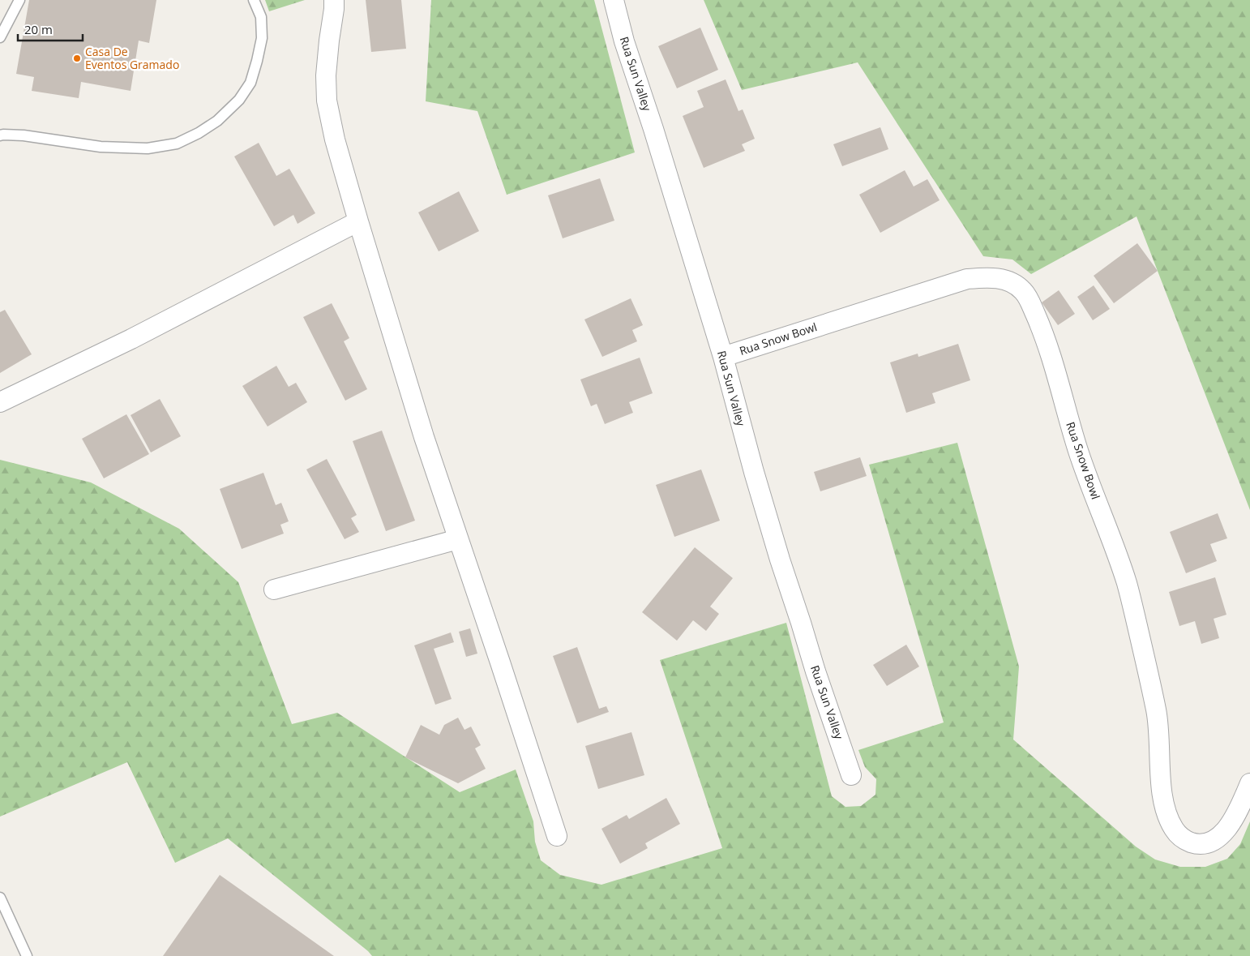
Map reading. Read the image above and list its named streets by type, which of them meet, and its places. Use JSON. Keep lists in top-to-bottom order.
{
  "streets": {
    "street": ["Rua Sun Valley", "Rua Snow Bowl"]
  },
  "crossings": [
    ["Rua Sun Valley", "Rua Snow Bowl"]
  ],
  "places": ["Casa De Eventos Gramado"],
  "scale_bar": "20 m"
}
